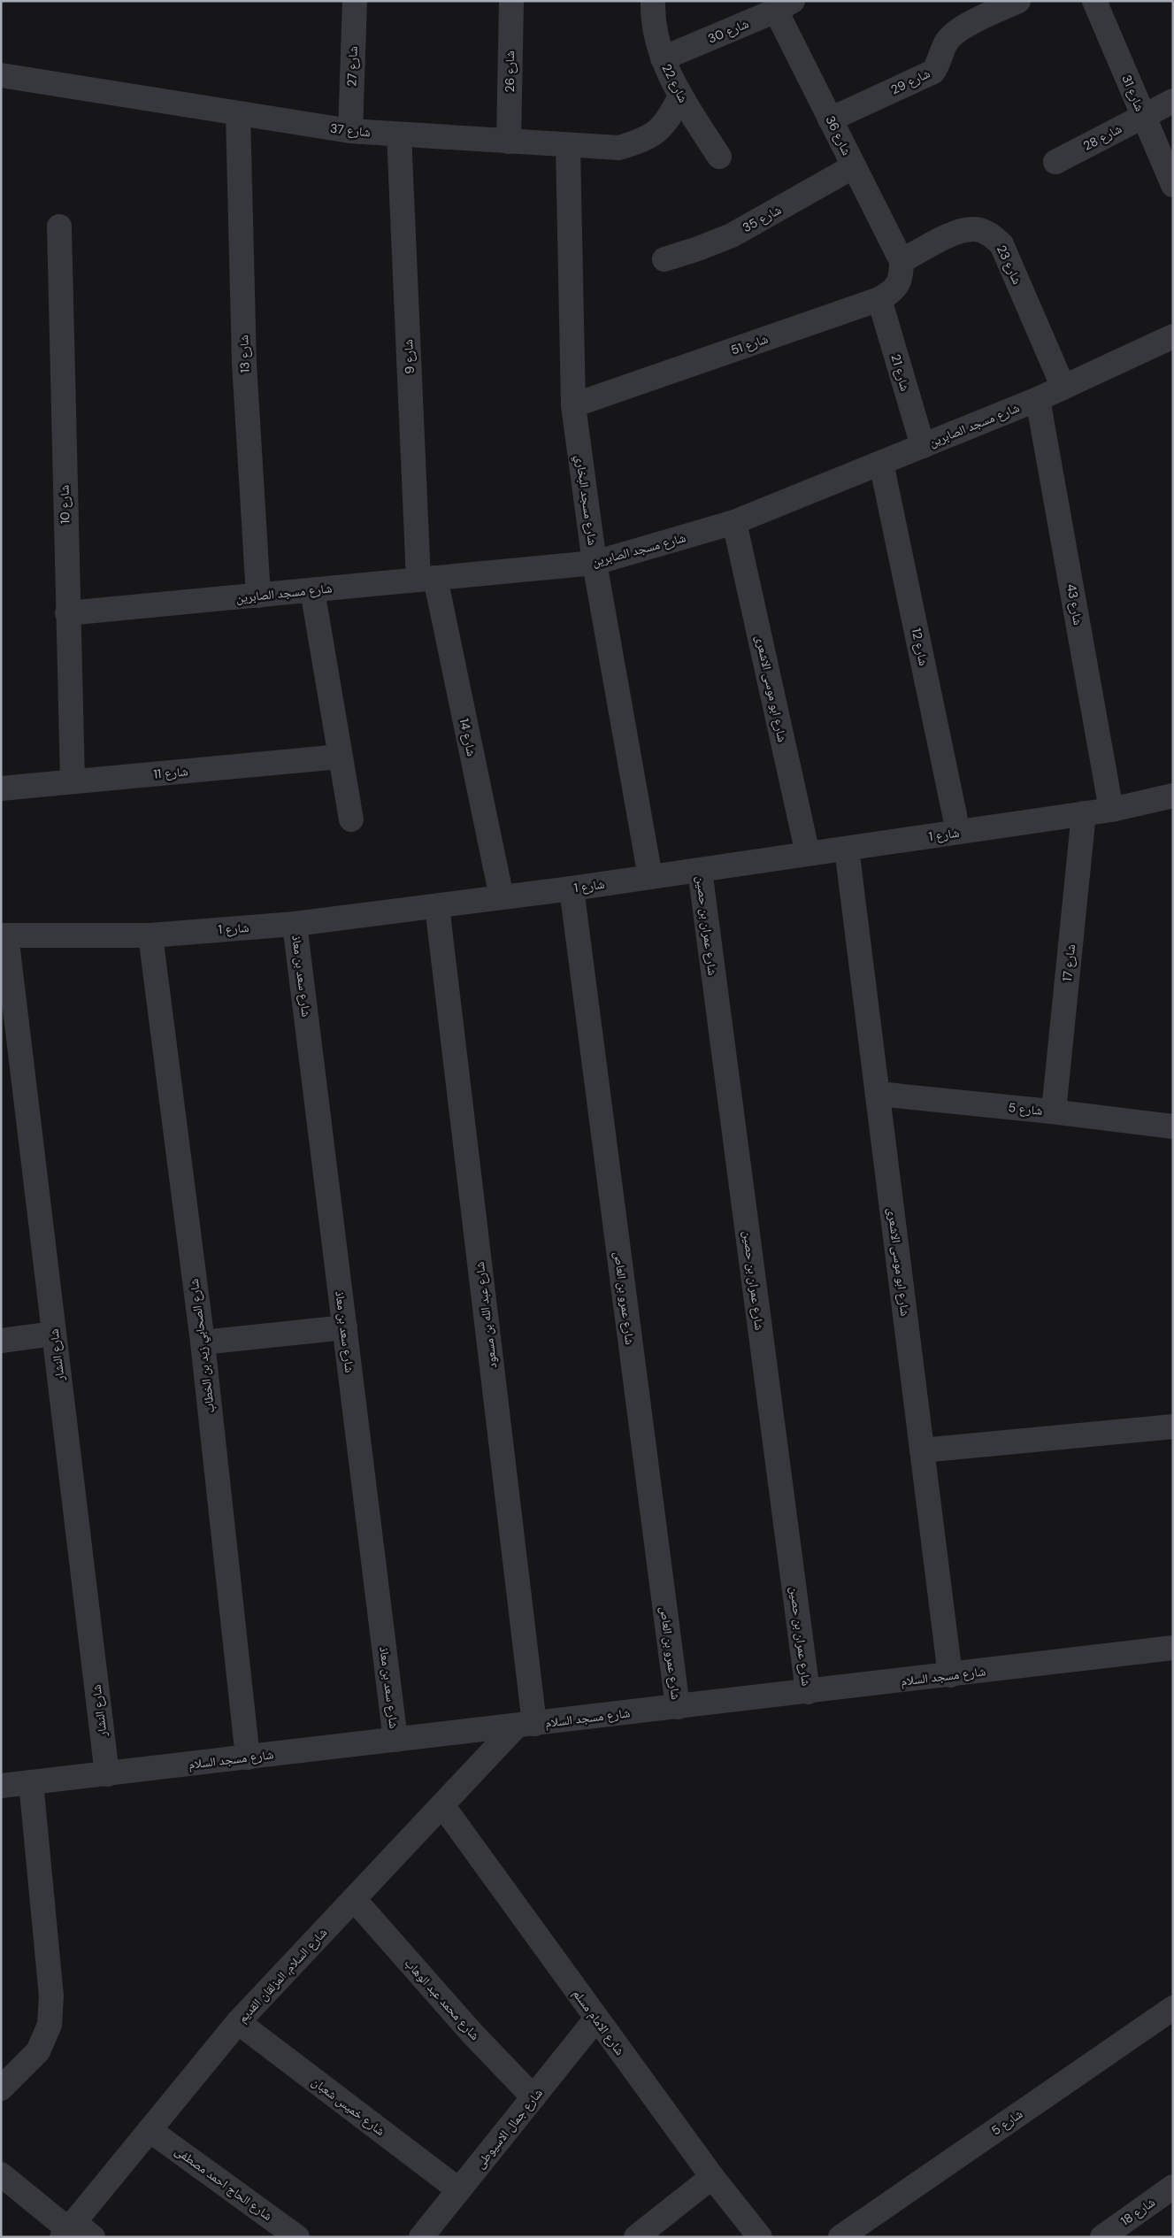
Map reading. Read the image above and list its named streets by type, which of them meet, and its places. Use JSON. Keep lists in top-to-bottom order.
{
  "streets": {
    "street": [
      "شارع 30",
      "شارع 27",
      "شارع 26",
      "شارع 29",
      "شارع 22",
      "شارع 31",
      "شارع 37",
      "شارع 36",
      "شارع 28",
      "شارع 35",
      "شارع 23",
      "شارع 51",
      "شارع 13",
      "شارع 9",
      "شارع 21",
      "شارع مسجد الصابرين",
      "شارع مسجد البخاري",
      "شارع 10",
      "شارع 43",
      "شارع 12",
      "شارع ابو موسى الاشعرى",
      "شارع 14",
      "شارع 11",
      "شارع 1",
      "شارع عمران بن حصين",
      "شارع 17",
      "شارع سعد بن معاذ",
      "شارع 5",
      "شارع عمرو بن العاص",
      "شارع عبد الله بن مسعود",
      "شارع الصحابي زيد بن الخطاب",
      "شارع النشار",
      "شارع مسجد السلام",
      "شارع السلام, المزلقان القديم",
      "شارع محمد عبد الوهاب",
      "شارع الامام مسلم",
      "شارع خميس شعبان",
      "شارع جمال الاسيوطى",
      "شارع الحاج احمد مصطفى",
      "شارع 18"
    ]
  },
  "crossings": [
    ["شارع 30", "شارع 22"],
    ["شارع 30", "شارع 36"],
    ["شارع 27", "شارع 37"],
    ["شارع 26", "شارع 37"],
    ["شارع 29", "شارع 36"],
    ["شارع 22", "شارع 37"],
    ["شارع 31", "شارع 28"],
    ["شارع 37", "شارع 13"],
    ["شارع 37", "شارع 9"],
    ["شارع 37", "شارع مسجد البخاري"],
    ["شارع 36", "شارع 35"],
    ["شارع 36", "شارع 23"],
    ["شارع 36", "شارع 51"],
    ["شارع 23", "شارع 51"],
    ["شارع 23", "شارع مسجد الصابرين"],
    ["شارع 51", "شارع 21"],
    ["شارع 51", "شارع مسجد البخاري"],
    ["شارع 13", "شارع مسجد الصابرين"],
    ["شارع 9", "شارع مسجد الصابرين"],
    ["شارع 9", "شارع 14"],
    ["شارع 21", "شارع مسجد الصابرين"],
    ["شارع مسجد الصابرين", "شارع مسجد البخاري"],
    ["شارع مسجد الصابرين", "شارع 10"],
    ["شارع مسجد الصابرين", "شارع 43"],
    ["شارع مسجد الصابرين", "شارع 12"],
    ["شارع مسجد الصابرين", "شارع ابو موسى الاشعرى"],
    ["شارع مسجد الصابرين", "شارع 14"],
    ["شارع مسجد البخاري", "شارع 1"],
    ["شارع 10", "شارع 11"],
    ["شارع 43", "شارع 1"],
    ["شارع 12", "شارع 1"],
    ["شارع ابو موسى الاشعرى", "شارع 1"],
    ["شارع ابو موسى الاشعرى", "شارع 5"],
    ["شارع ابو موسى الاشعرى", "شارع مسجد السلام"],
    ["شارع 14", "شارع 1"],
    ["شارع 1", "شارع عمران بن حصين"],
    ["شارع 1", "شارع 17"],
    ["شارع 1", "شارع سعد بن معاذ"],
    ["شارع 1", "شارع عمرو بن العاص"],
    ["شارع 1", "شارع عبد الله بن مسعود"],
    ["شارع 1", "شارع الصحابي زيد بن الخطاب"],
    ["شارع 1", "شارع النشار"],
    ["شارع عمران بن حصين", "شارع مسجد السلام"],
    ["شارع 17", "شارع 5"],
    ["شارع سعد بن معاذ", "شارع مسجد السلام"],
    ["شارع عمرو بن العاص", "شارع مسجد السلام"],
    ["شارع عبد الله بن مسعود", "شارع مسجد السلام"],
    ["شارع عبد الله بن مسعود", "شارع السلام, المزلقان القديم"],
    ["شارع الصحابي زيد بن الخطاب", "شارع مسجد السلام"],
    ["شارع النشار", "شارع مسجد السلام"],
    ["شارع مسجد السلام", "شارع السلام, المزلقان القديم"],
    ["شارع السلام, المزلقان القديم", "شارع محمد عبد الوهاب"],
    ["شارع السلام, المزلقان القديم", "شارع الامام مسلم"],
    ["شارع السلام, المزلقان القديم", "شارع خميس شعبان"],
    ["شارع السلام, المزلقان القديم", "شارع الحاج احمد مصطفى"],
    ["شارع محمد عبد الوهاب", "شارع جمال الاسيوطى"],
    ["شارع الامام مسلم", "شارع جمال الاسيوطى"],
    ["شارع خميس شعبان", "شارع جمال الاسيوطى"]
  ]
}
